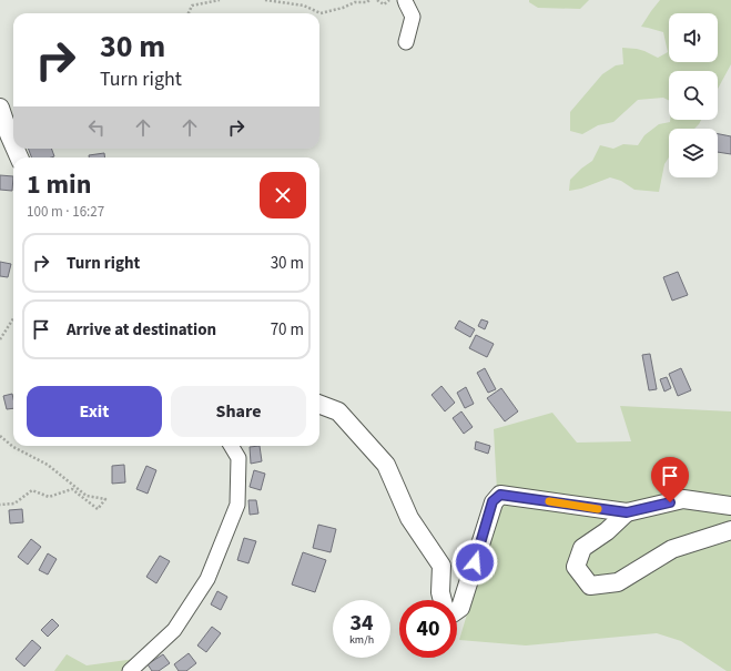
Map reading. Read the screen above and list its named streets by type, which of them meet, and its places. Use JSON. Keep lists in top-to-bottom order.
{
  "page": {
    "turn": ["30 m", "Turn right"],
    "heading": ["1 min", "100 m · 16:27"],
    "list": [
      {
        "name": "Turn right",
        "value": "30 m"
      },
      {
        "name": "Arrive at destination",
        "value": "70 m"
      }
    ],
    "buttons": ["Exit", "Share"],
    "speed": "34 km/h",
    "limit": "40"
  }
}
